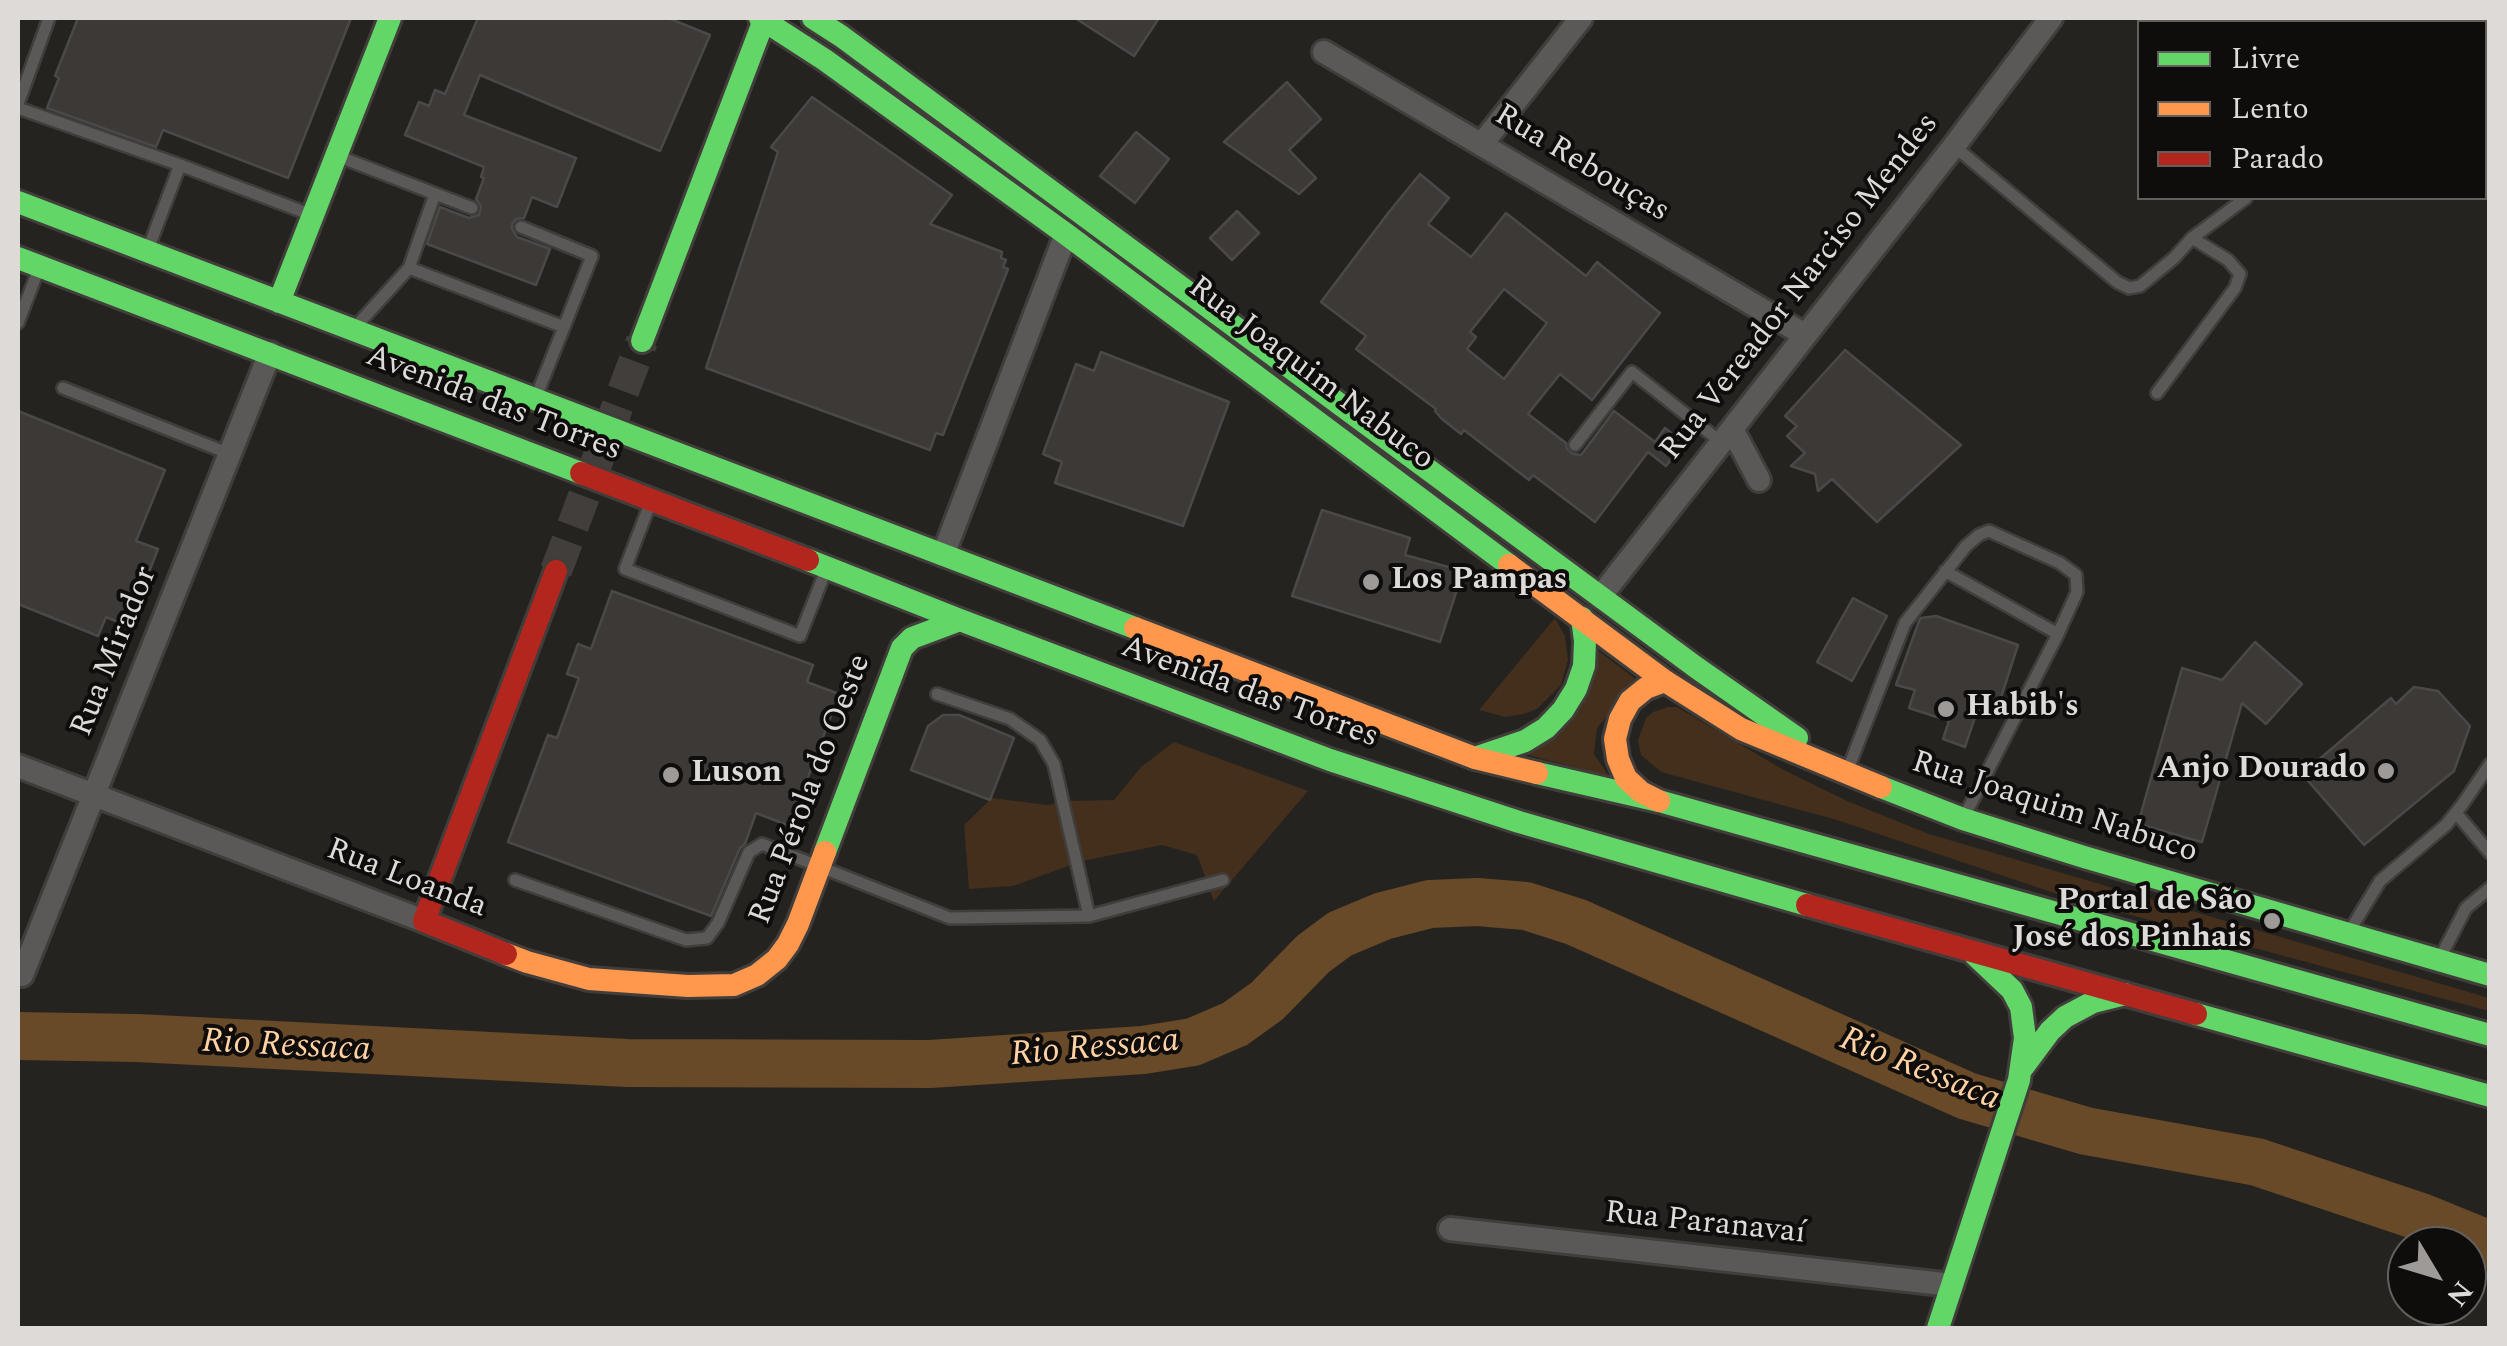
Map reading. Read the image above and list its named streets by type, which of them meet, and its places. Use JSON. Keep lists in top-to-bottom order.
{
  "streets": {
    "main road": [
      "Rua Joaquim Nabuco",
      "Avenida das Torres",
      "Rua Pérola do Oeste",
      "Rua Loanda"
    ],
    "street": [
      "Rua Rebouças",
      "Rua Vereador Narciso Mendes",
      "Rua Mirador",
      "Rua Paranavaí"
    ]
  },
  "crossings": [
    ["Rua Rebouças", "Rua Vereador Narciso Mendes"],
    ["Rua Vereador Narciso Mendes", "Rua Joaquim Nabuco"],
    ["Avenida das Torres", "Rua Mirador"],
    ["Avenida das Torres", "Rua Pérola do Oeste"],
    ["Rua Mirador", "Rua Loanda"],
    ["Rua Pérola do Oeste", "Rua Loanda"]
  ],
  "water": ["Rio Ressaca"],
  "places": [
    "Los Pampas",
    "Habib's",
    "Anjo Dourado",
    "Luson",
    "Portal de São José dos Pinhais"
  ],
  "legend": ["Livre", "Lento", "Parado"],
  "north": "bottom right"
}
